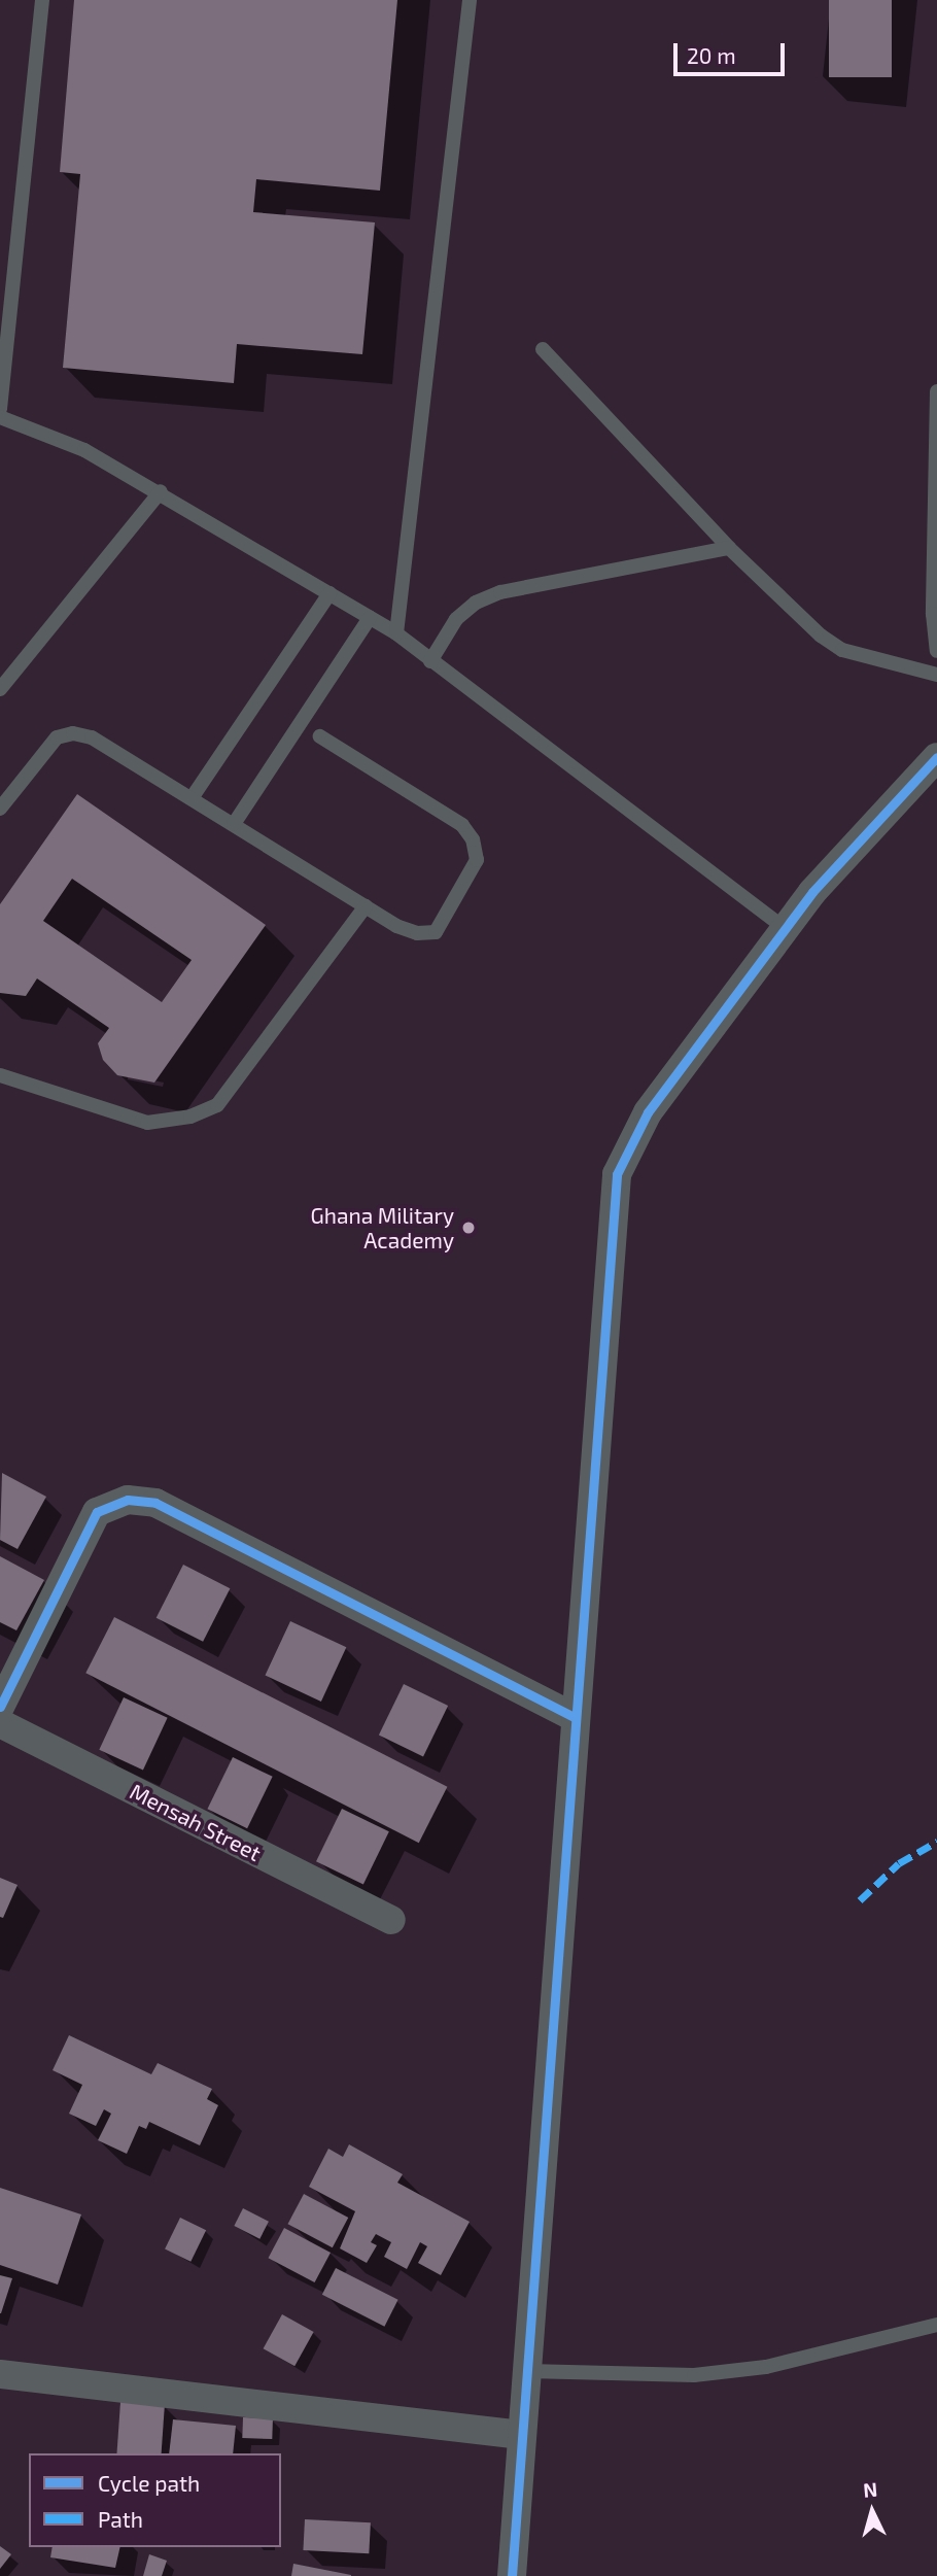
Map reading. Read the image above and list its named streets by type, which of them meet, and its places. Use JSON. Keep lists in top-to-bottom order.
{
  "streets": {
    "street": ["Mensah Street"]
  },
  "places": ["Ghana Military Academy"],
  "legend": ["Cycle path", "Path"],
  "scale_bar": "20 m",
  "north": "top"
}
